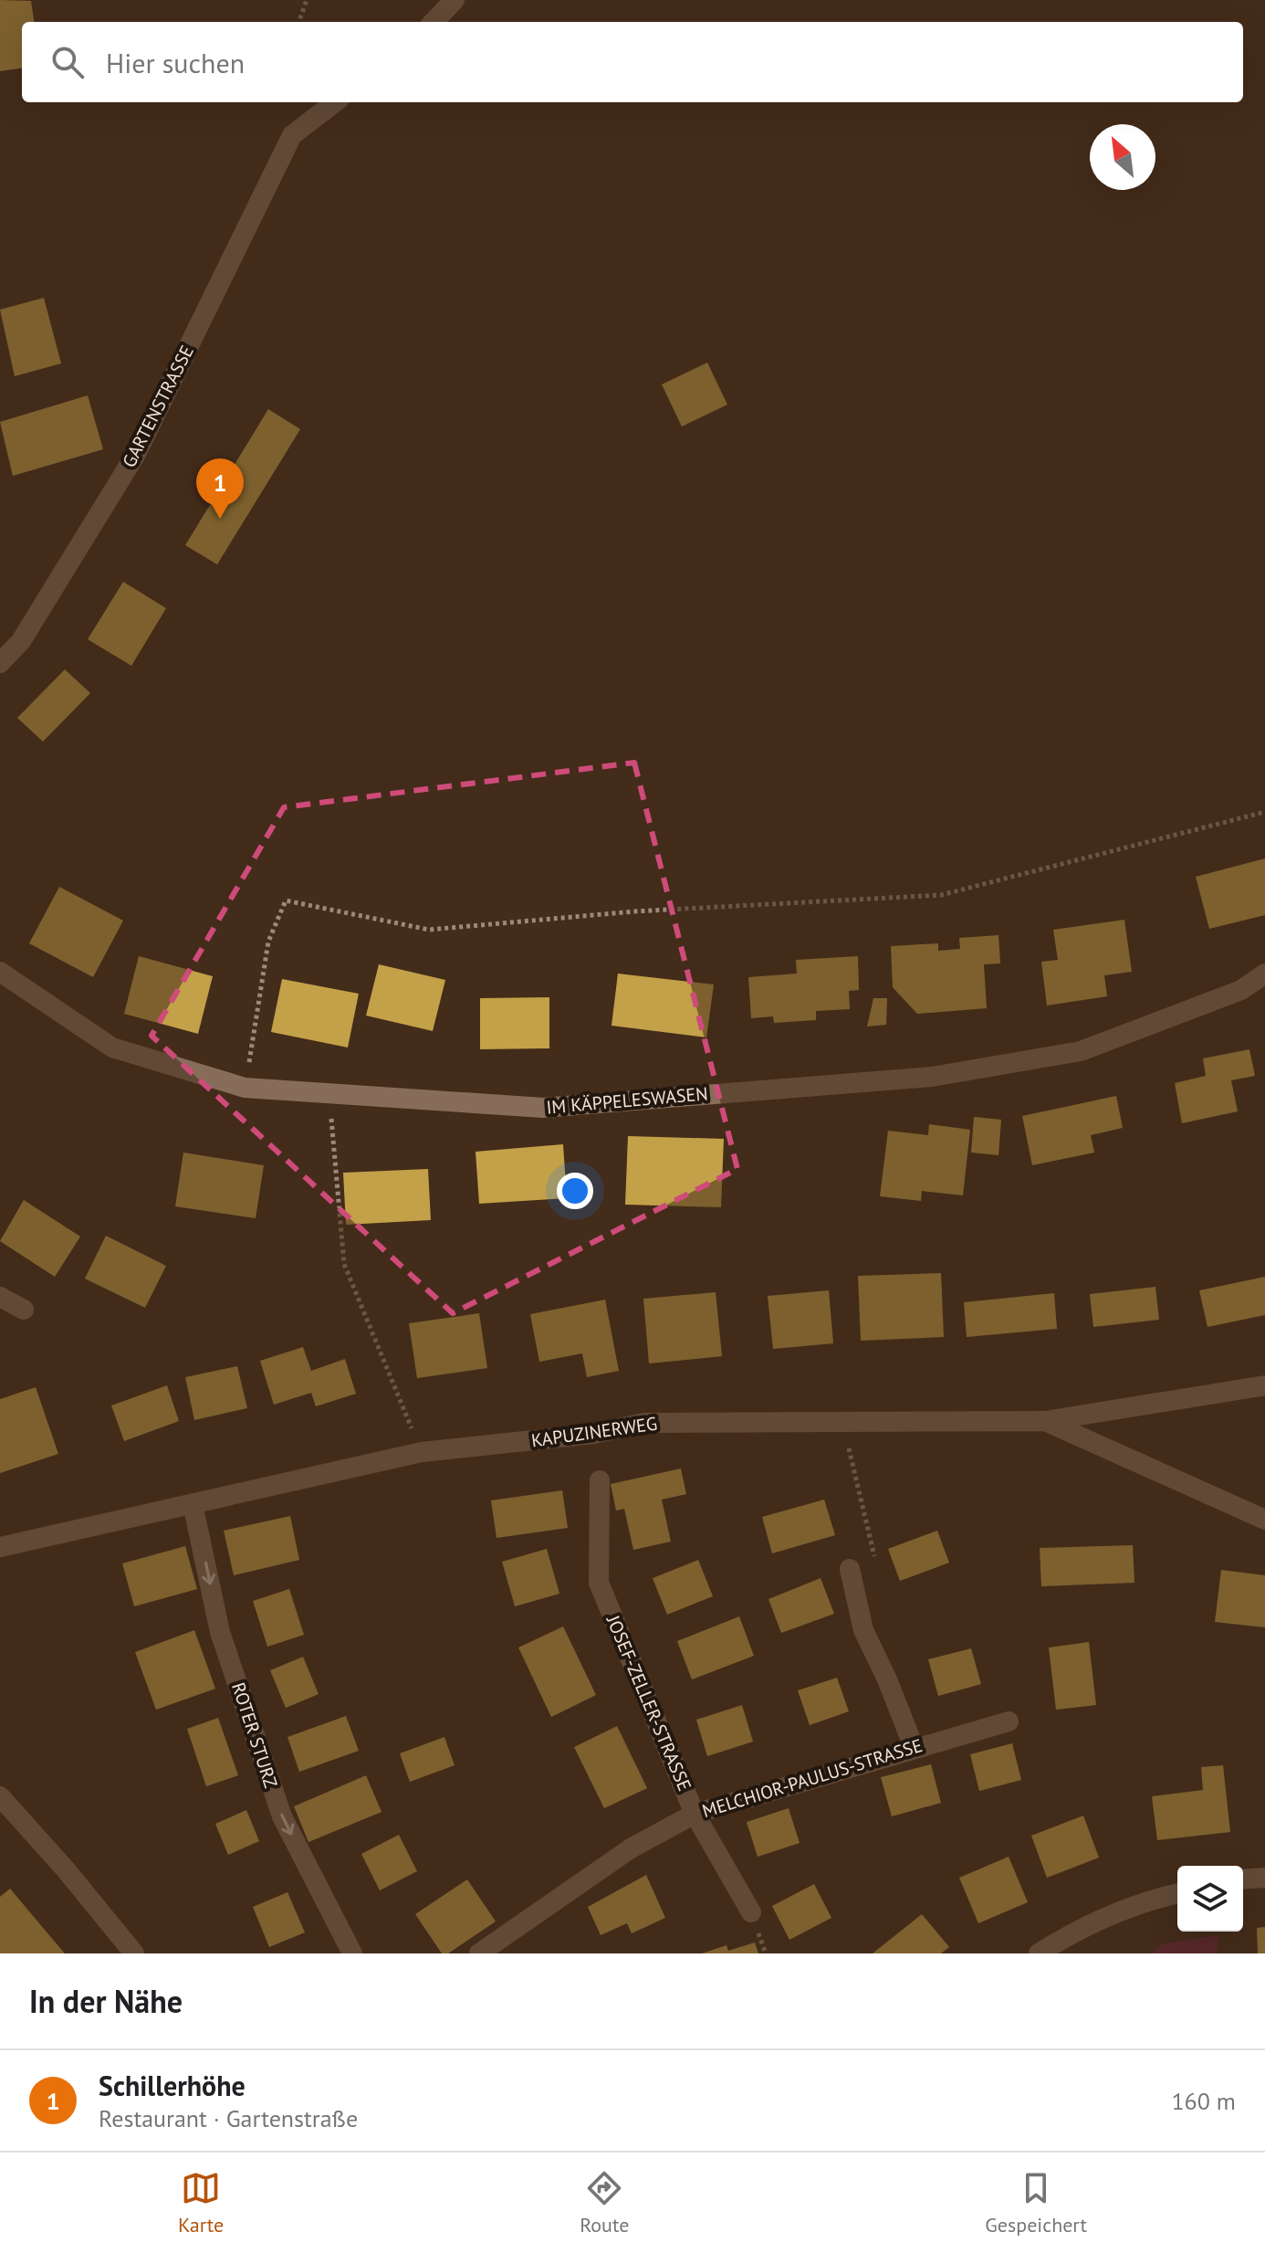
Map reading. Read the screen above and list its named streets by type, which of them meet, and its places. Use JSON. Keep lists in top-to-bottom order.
{
  "streets": {
    "street": [
      "GARTENSTRASSE",
      "IM KÄPPELESWASEN",
      "KAPUZINERWEG",
      "JOSEF-ZELLER-STRASSE",
      "ROTER STURZ",
      "MELCHIOR-PAULUS-STRASSE"
    ]
  },
  "crossings": [
    ["KAPUZINERWEG", "ROTER STURZ"],
    ["JOSEF-ZELLER-STRASSE", "MELCHIOR-PAULUS-STRASSE"]
  ],
  "one_way": ["ROTER STURZ"],
  "north": "top left",
  "page": {
    "search": "Hier suchen",
    "pins": "1",
    "heading": "In der Nähe",
    "list": [
      {
        "mark": "1",
        "name": "Schillerhöhe",
        "note": "Restaurant · Gartenstraße",
        "value": "160 m"
      }
    ],
    "nav": ["Karte", "Route", "Gespeichert"]
  }
}
